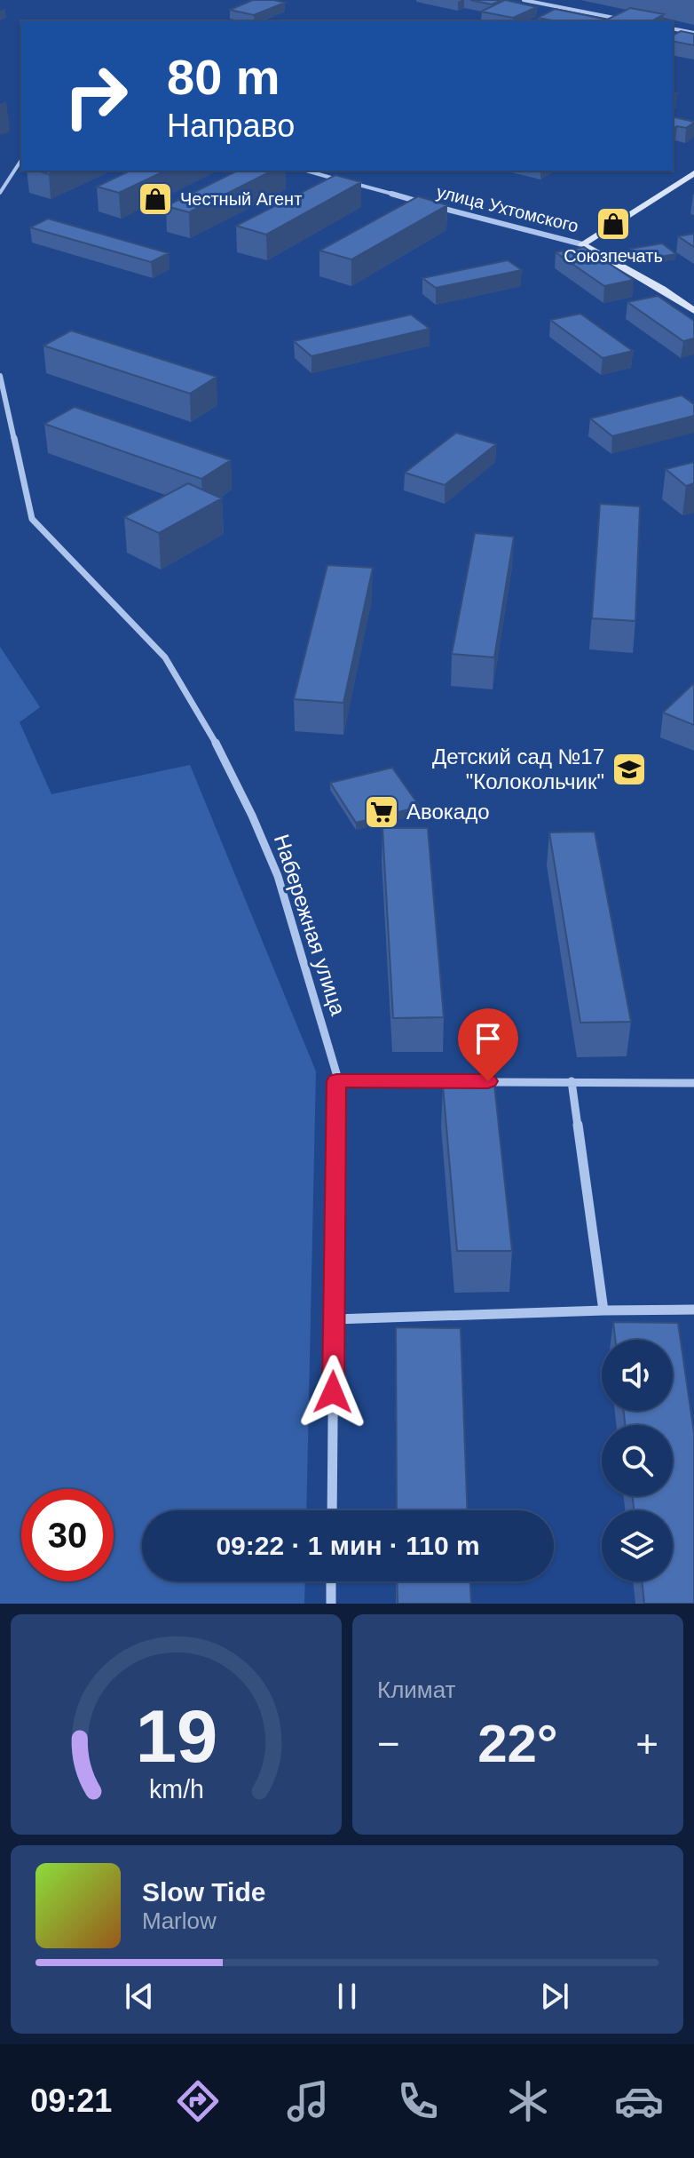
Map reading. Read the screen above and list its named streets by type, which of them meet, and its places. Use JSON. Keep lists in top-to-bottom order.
{
  "streets": {
    "street": ["улица Ухтомского", "Набережная улица"]
  },
  "places": {
    "shop": ["Честный Агент", "Союзпечать"],
    "school or university": ["Детский сад №17 \"Колокольчик\""],
    "supermarket": ["Авокадо"]
  },
  "page": {
    "turn": ["80 m", "Направо"],
    "limit": "30",
    "trip": "09:22 · 1 мин · 110 m",
    "tile": "Климат",
    "heat": ["−", "22°", "+"],
    "song": ["Slow Tide", "Marlow"],
    "tabs": "09:21",
    "gauge": ["19", "km/h"]
  }
}
